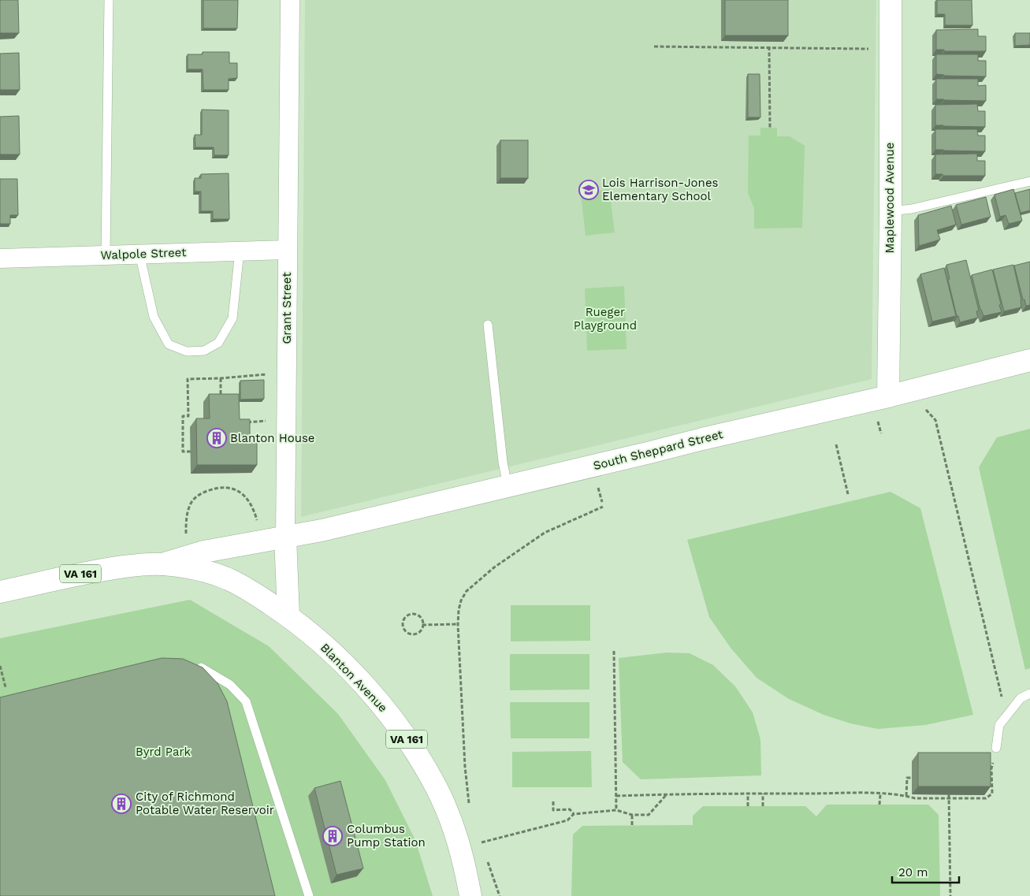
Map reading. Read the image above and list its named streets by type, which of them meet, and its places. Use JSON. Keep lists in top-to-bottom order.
{
  "streets": {
    "street": [
      "Maplewood Avenue",
      "Walpole Street",
      "Grant Street",
      "South Sheppard Street",
      "VA 161",
      "Blanton Avenue"
    ]
  },
  "crossings": [
    ["Maplewood Avenue", "South Sheppard Street"],
    ["Walpole Street", "Grant Street"],
    ["Grant Street", "South Sheppard Street"],
    ["Grant Street", "Blanton Avenue"],
    ["South Sheppard Street", "Blanton Avenue"]
  ],
  "parks": ["Rueger Playground", "Byrd Park"],
  "places": {
    "school or university": ["Lois Harrison-Jones Elementary School"],
    "building": ["Blanton House", "City of Richmond Potable Water Reservoir", "Columbus Pump Station"]
  },
  "scale_bar": "20 m"
}
